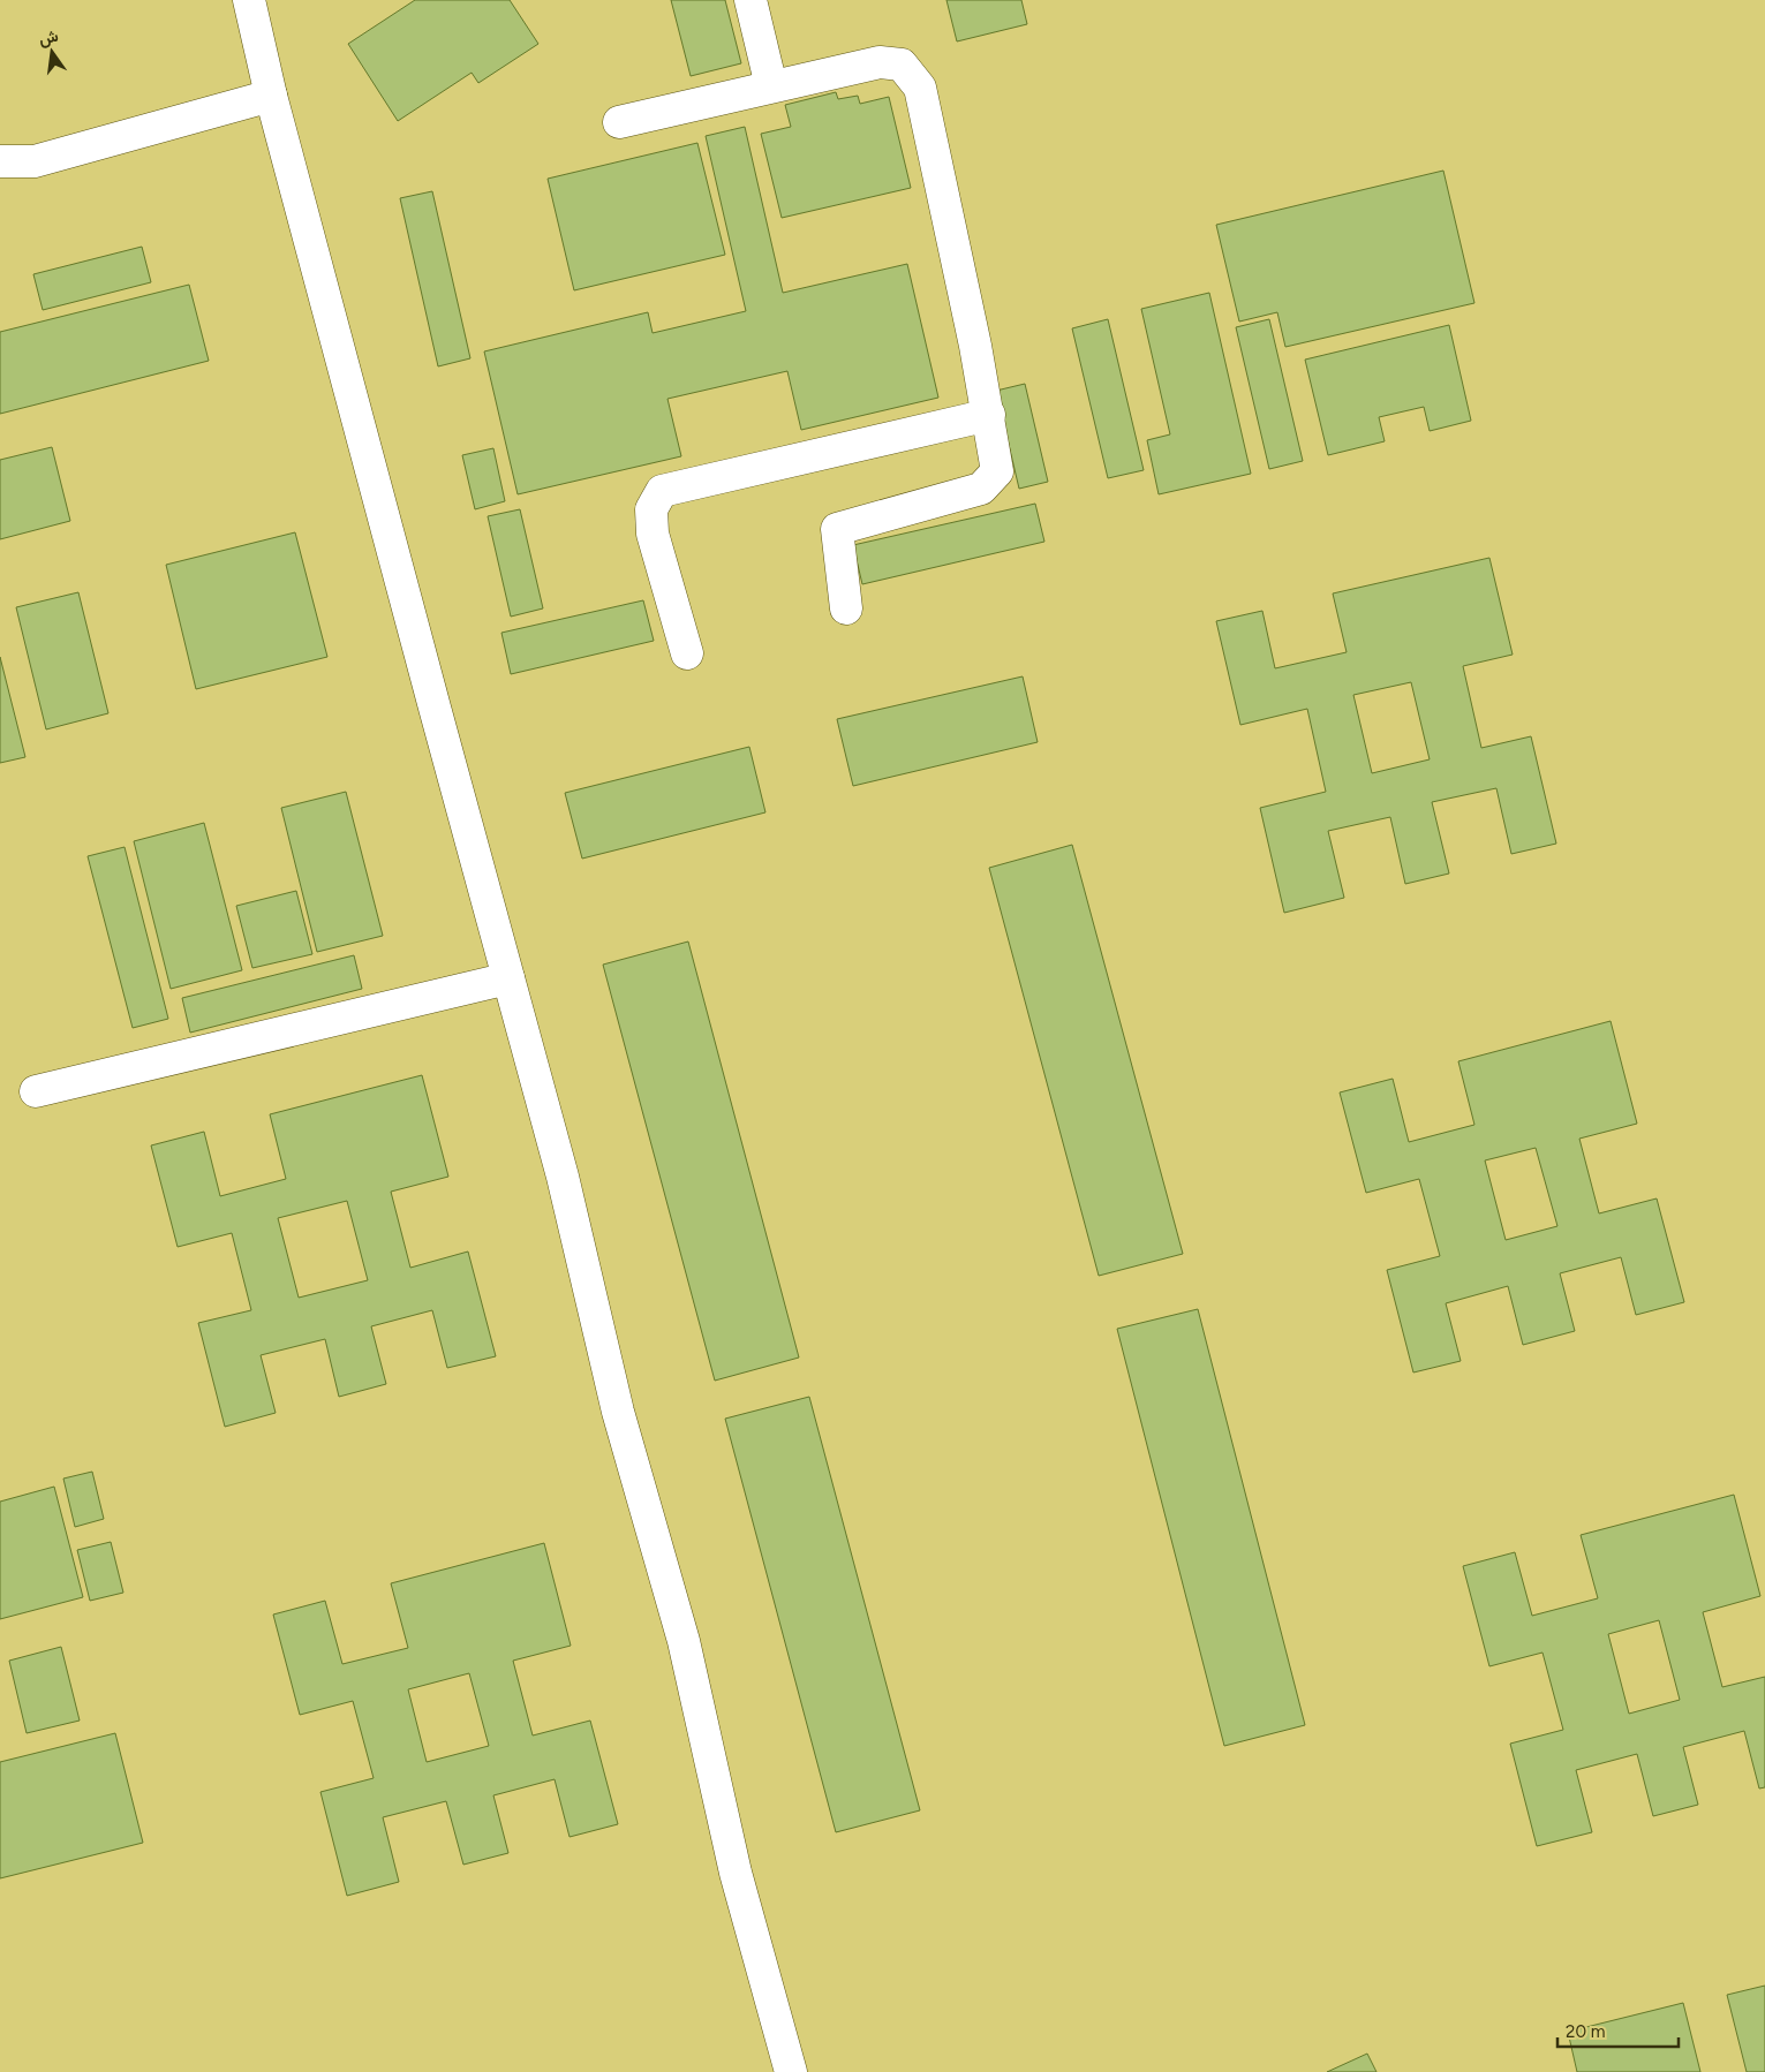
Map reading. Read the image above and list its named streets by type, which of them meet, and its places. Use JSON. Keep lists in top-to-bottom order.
{
  "scale_bar": "20 m",
  "north": "top"
}
